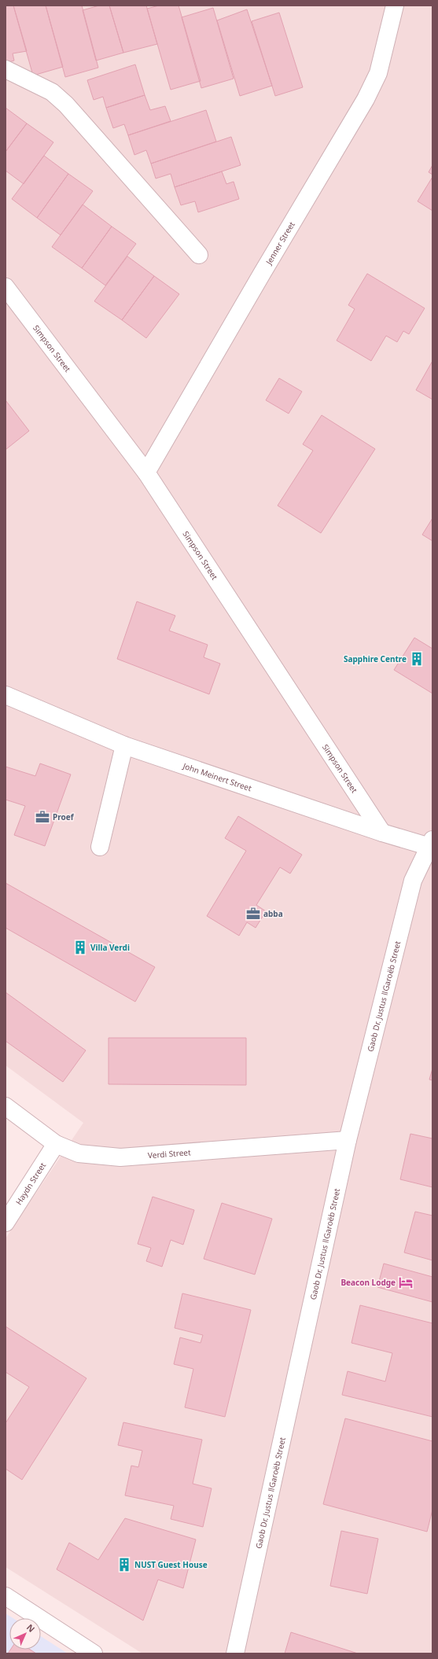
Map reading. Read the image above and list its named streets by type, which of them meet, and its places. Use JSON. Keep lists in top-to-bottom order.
{
  "streets": {
    "street": [
      "Jenner Street",
      "Simpson Street",
      "John Meinert Street",
      "Gaob Dr. Justus ǁGaroëb Street",
      "Verdi Street",
      "Haydn Street"
    ]
  },
  "crossings": [
    ["Jenner Street", "Simpson Street"],
    ["Simpson Street", "John Meinert Street"],
    ["John Meinert Street", "Gaob Dr. Justus ǁGaroëb Street"],
    ["Gaob Dr. Justus ǁGaroëb Street", "Verdi Street"],
    ["Verdi Street", "Haydn Street"]
  ],
  "places": {
    "building": ["Sapphire Centre", "Villa Verdi", "NUST Guest House"],
    "office": ["Proef", "abba"],
    "hotel": ["Beacon Lodge"]
  },
  "north": "top right"
}
